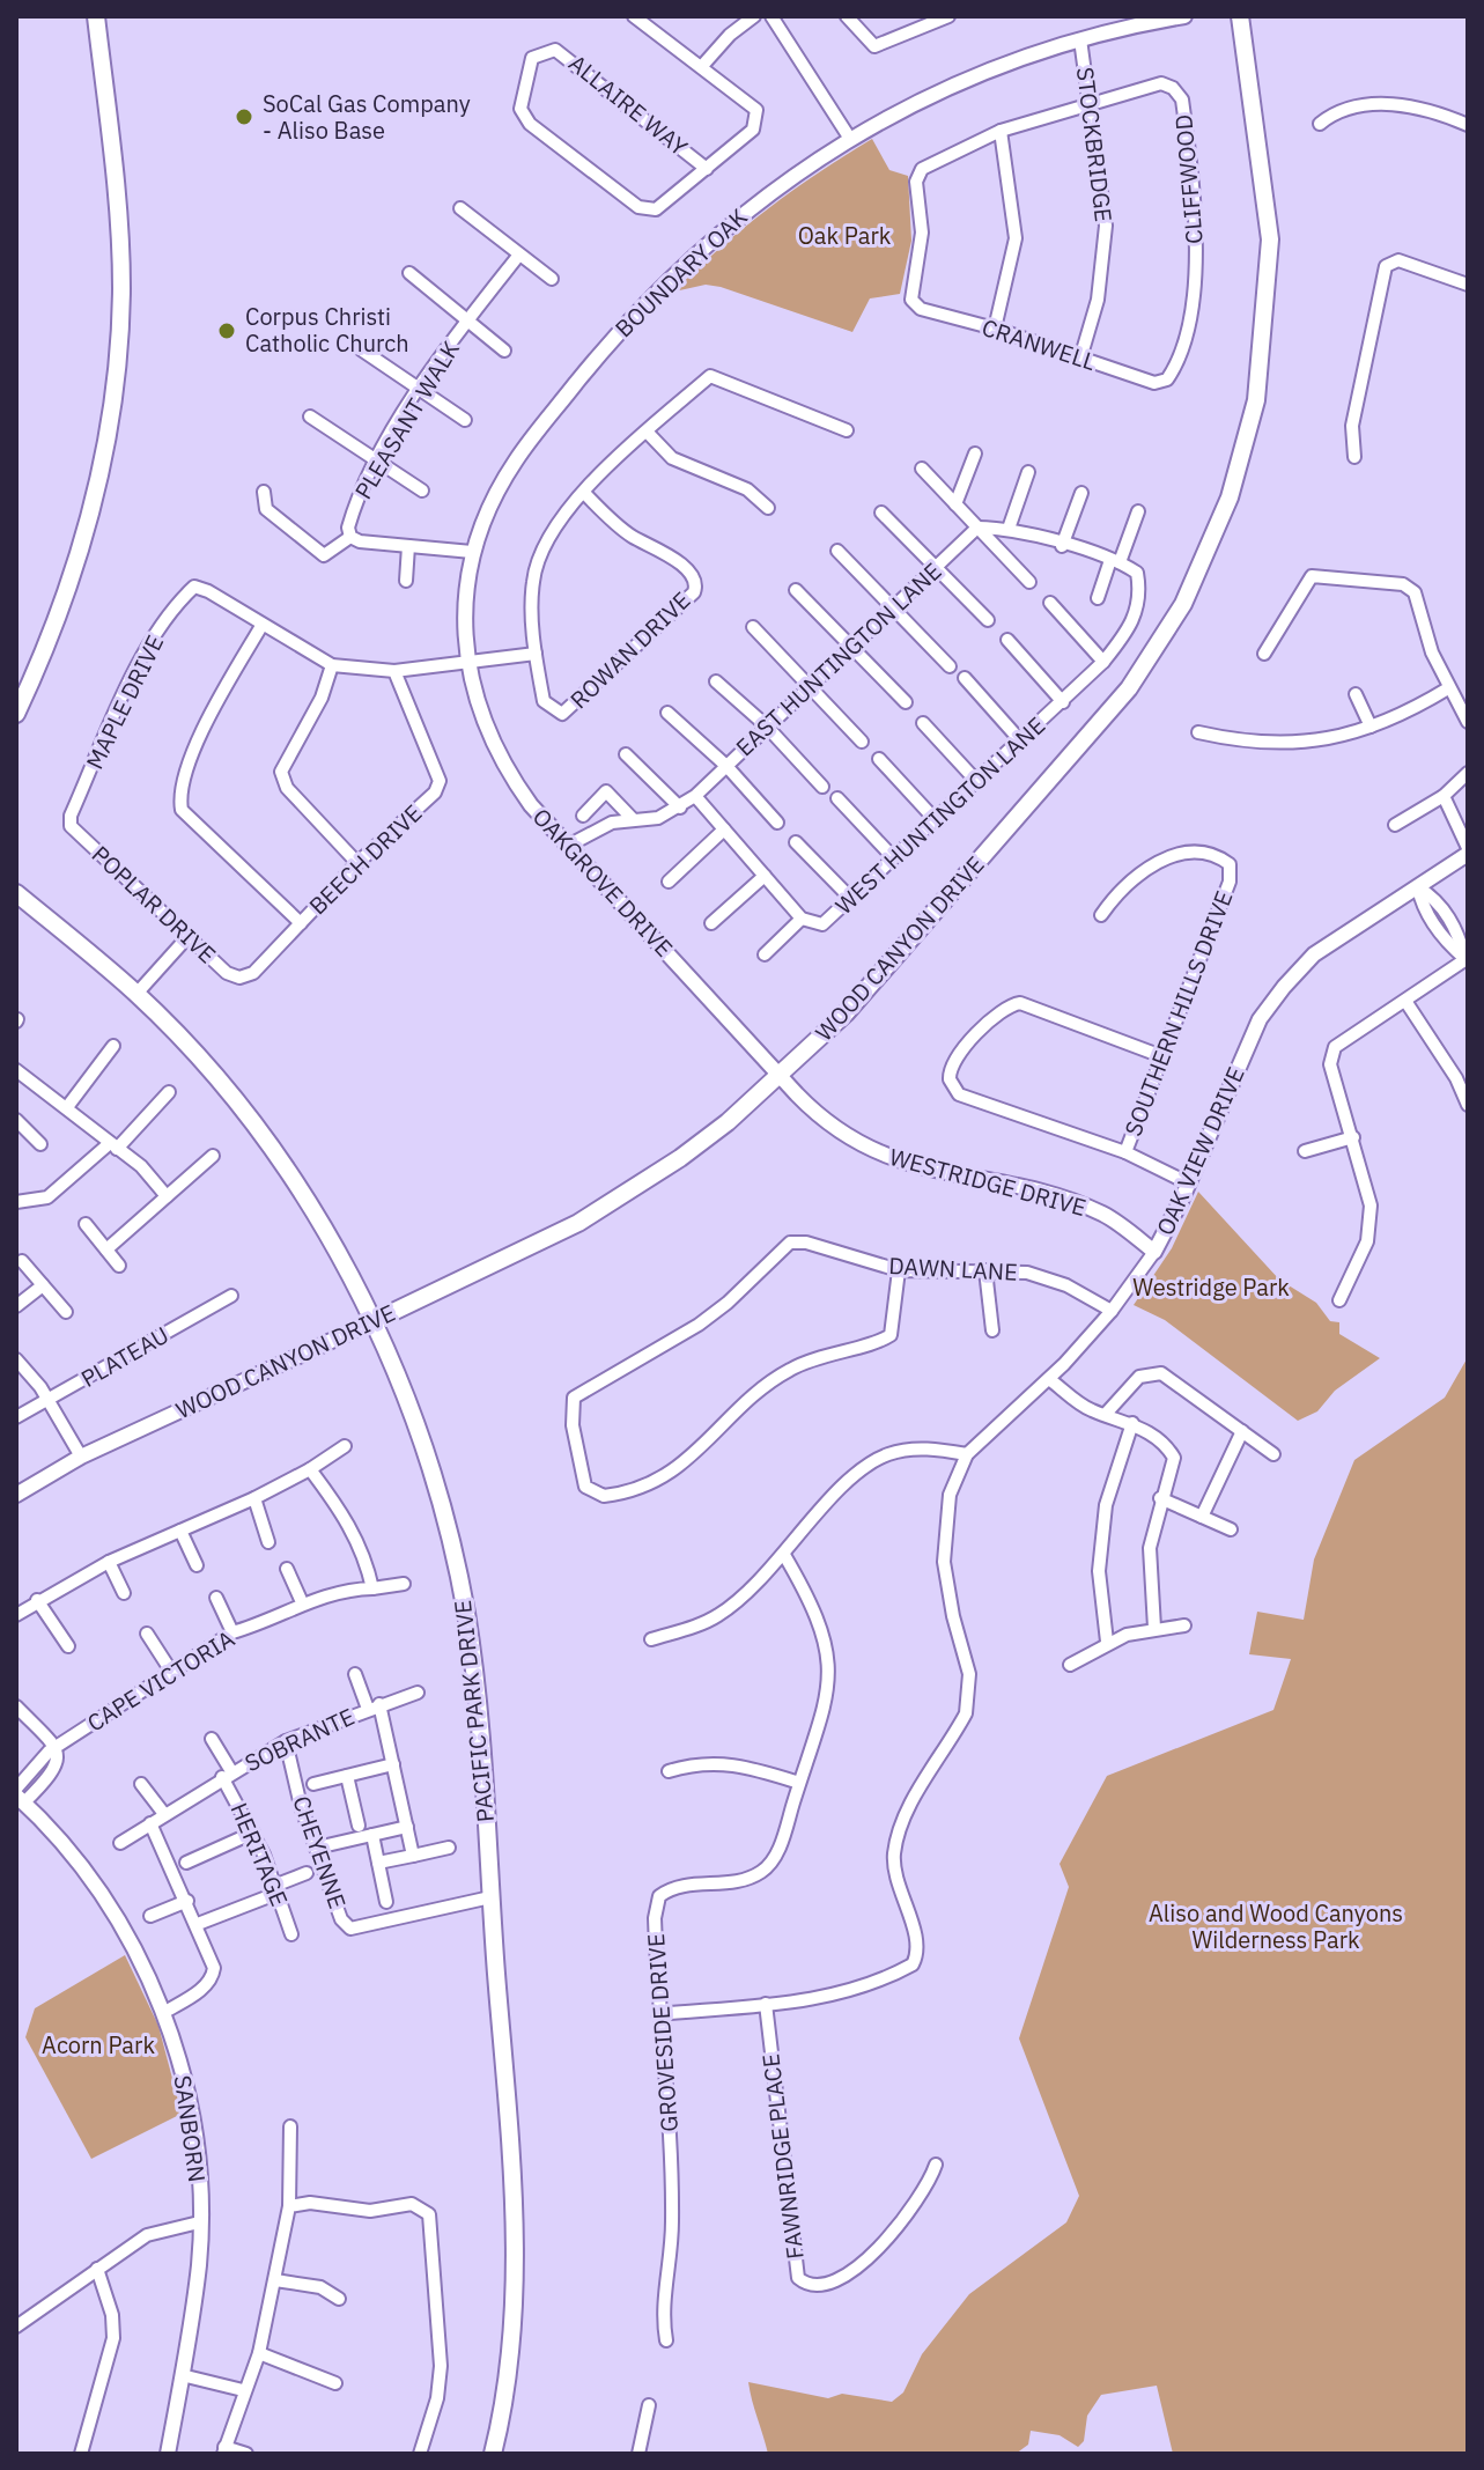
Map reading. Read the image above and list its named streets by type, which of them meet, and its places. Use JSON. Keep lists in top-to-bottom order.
{
  "streets": {
    "main road": ["WOOD CANYON DRIVE", "PACIFIC PARK DRIVE"],
    "street": [
      "ALLAIRE WAY",
      "STOCKBRIDGE",
      "CLIFFWOOD",
      "BOUNDARY OAK",
      "CRANWELL",
      "PLEASANT WALK",
      "ROWAN DRIVE",
      "EAST HUNTINGTON LANE",
      "MAPLE DRIVE",
      "WEST HUNTINGTON LANE",
      "BEECH DRIVE",
      "OAKGROVE DRIVE",
      "POPLAR DRIVE",
      "SOUTHERN HILLS DRIVE",
      "OAK VIEW DRIVE",
      "WESTRIDGE DRIVE",
      "DAWN LANE",
      "PLATEAU",
      "CAPE VICTORIA",
      "SOBRANTE",
      "CHEYENNE",
      "HERITAGE",
      "GROVESIDE DRIVE",
      "SANBORN",
      "FAWNRIDGE PLACE"
    ]
  },
  "crossings": [
    ["STOCKBRIDGE", "CLIFFWOOD"],
    ["STOCKBRIDGE", "BOUNDARY OAK"],
    ["STOCKBRIDGE", "CRANWELL"],
    ["CLIFFWOOD", "CRANWELL"],
    ["BOUNDARY OAK", "OAKGROVE DRIVE"],
    ["EAST HUNTINGTON LANE", "WEST HUNTINGTON LANE"],
    ["EAST HUNTINGTON LANE", "OAKGROVE DRIVE"],
    ["MAPLE DRIVE", "POPLAR DRIVE"],
    ["BEECH DRIVE", "POPLAR DRIVE"],
    ["OAKGROVE DRIVE", "WOOD CANYON DRIVE"],
    ["OAKGROVE DRIVE", "WESTRIDGE DRIVE"],
    ["WOOD CANYON DRIVE", "WESTRIDGE DRIVE"],
    ["WOOD CANYON DRIVE", "PACIFIC PARK DRIVE"],
    ["OAK VIEW DRIVE", "WESTRIDGE DRIVE"],
    ["OAK VIEW DRIVE", "DAWN LANE"],
    ["OAK VIEW DRIVE", "GROVESIDE DRIVE"],
    ["OAK VIEW DRIVE", "FAWNRIDGE PLACE"],
    ["PACIFIC PARK DRIVE", "CHEYENNE"],
    ["SOBRANTE", "CHEYENNE"],
    ["SOBRANTE", "HERITAGE"]
  ],
  "parks": [
    "Oak Park",
    "Westridge Park",
    "Aliso and Wood Canyons Wilderness Park",
    "Acorn Park"
  ],
  "places": ["SoCal Gas Company - Aliso Base", "Corpus Christi Catholic Church"]
}
